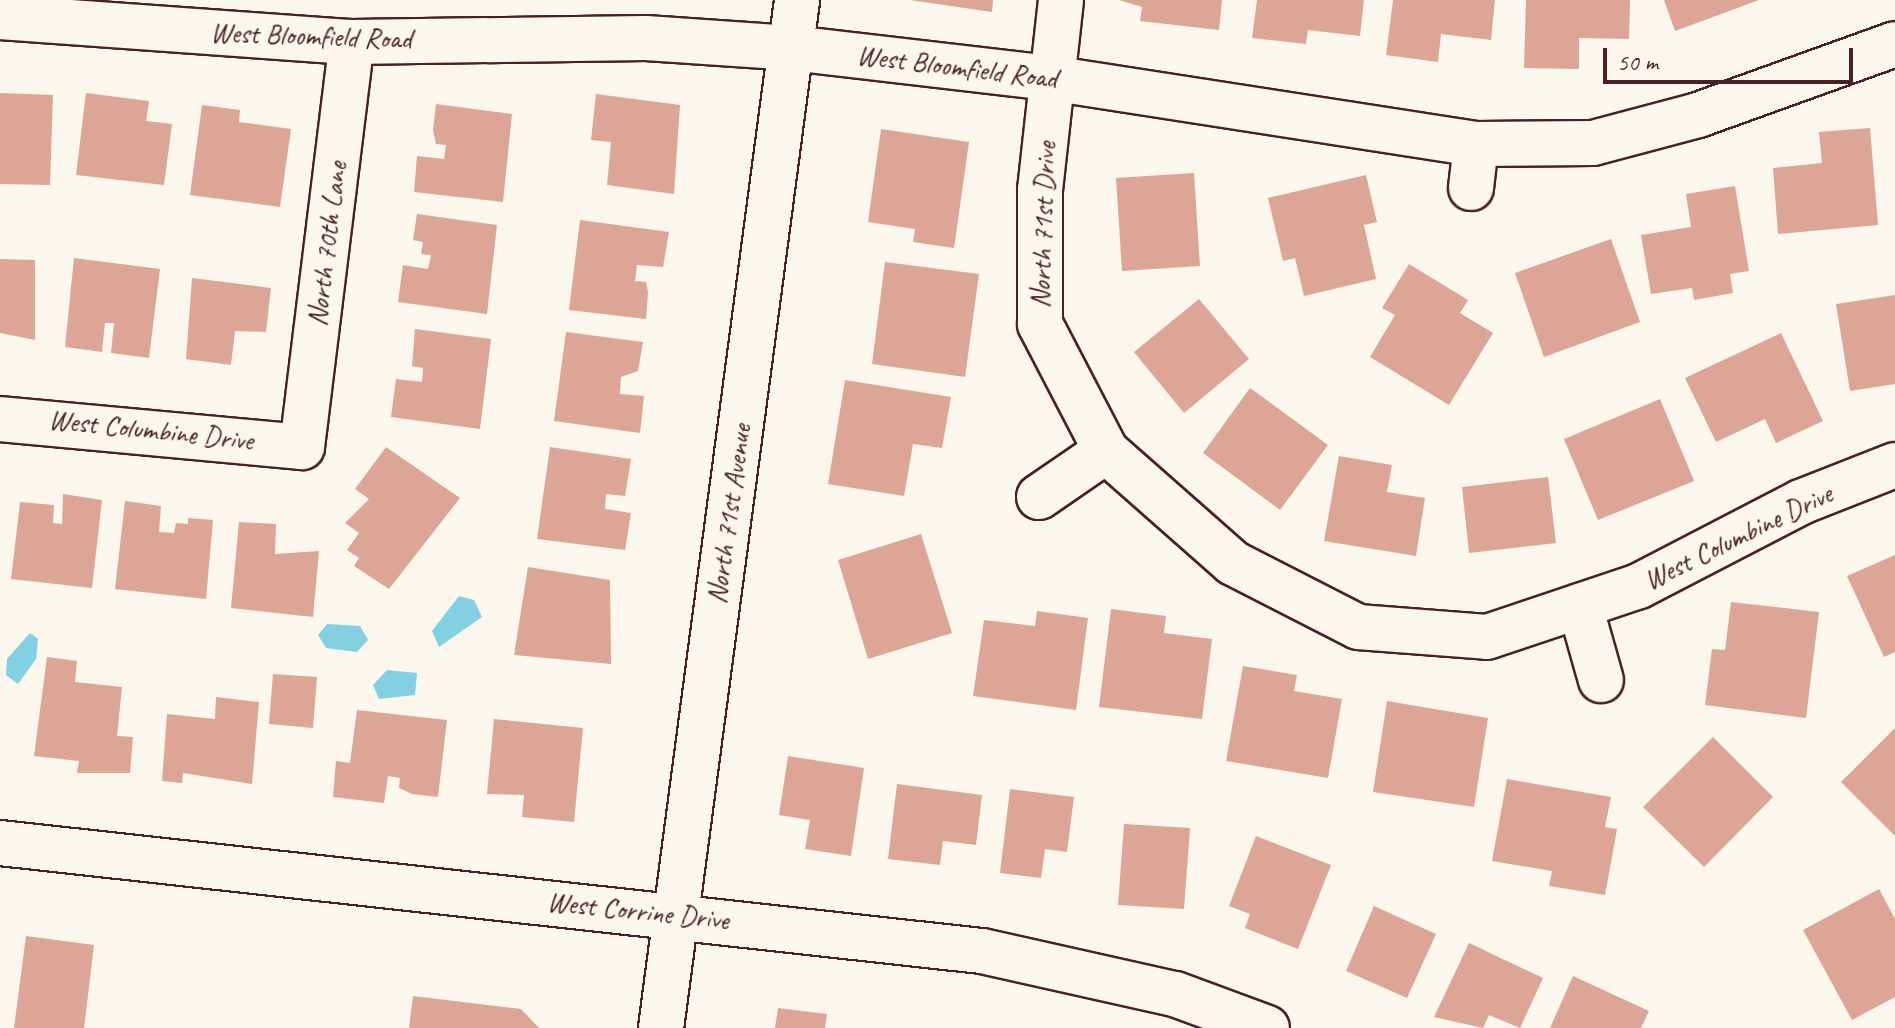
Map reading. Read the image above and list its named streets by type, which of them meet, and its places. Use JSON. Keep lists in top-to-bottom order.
{
  "streets": {
    "street": [
      "West Bloomfield Road",
      "North 71st Drive",
      "North 70th Lane",
      "West Columbine Drive",
      "North 71st Avenue",
      "West Corrine Drive"
    ]
  },
  "crossings": [
    ["West Bloomfield Road", "North 71st Drive"],
    ["West Bloomfield Road", "North 70th Lane"],
    ["West Bloomfield Road", "North 71st Avenue"],
    ["North 71st Drive", "West Columbine Drive"],
    ["North 70th Lane", "West Columbine Drive"],
    ["North 71st Avenue", "West Corrine Drive"]
  ],
  "scale_bar": "50 m"
}
